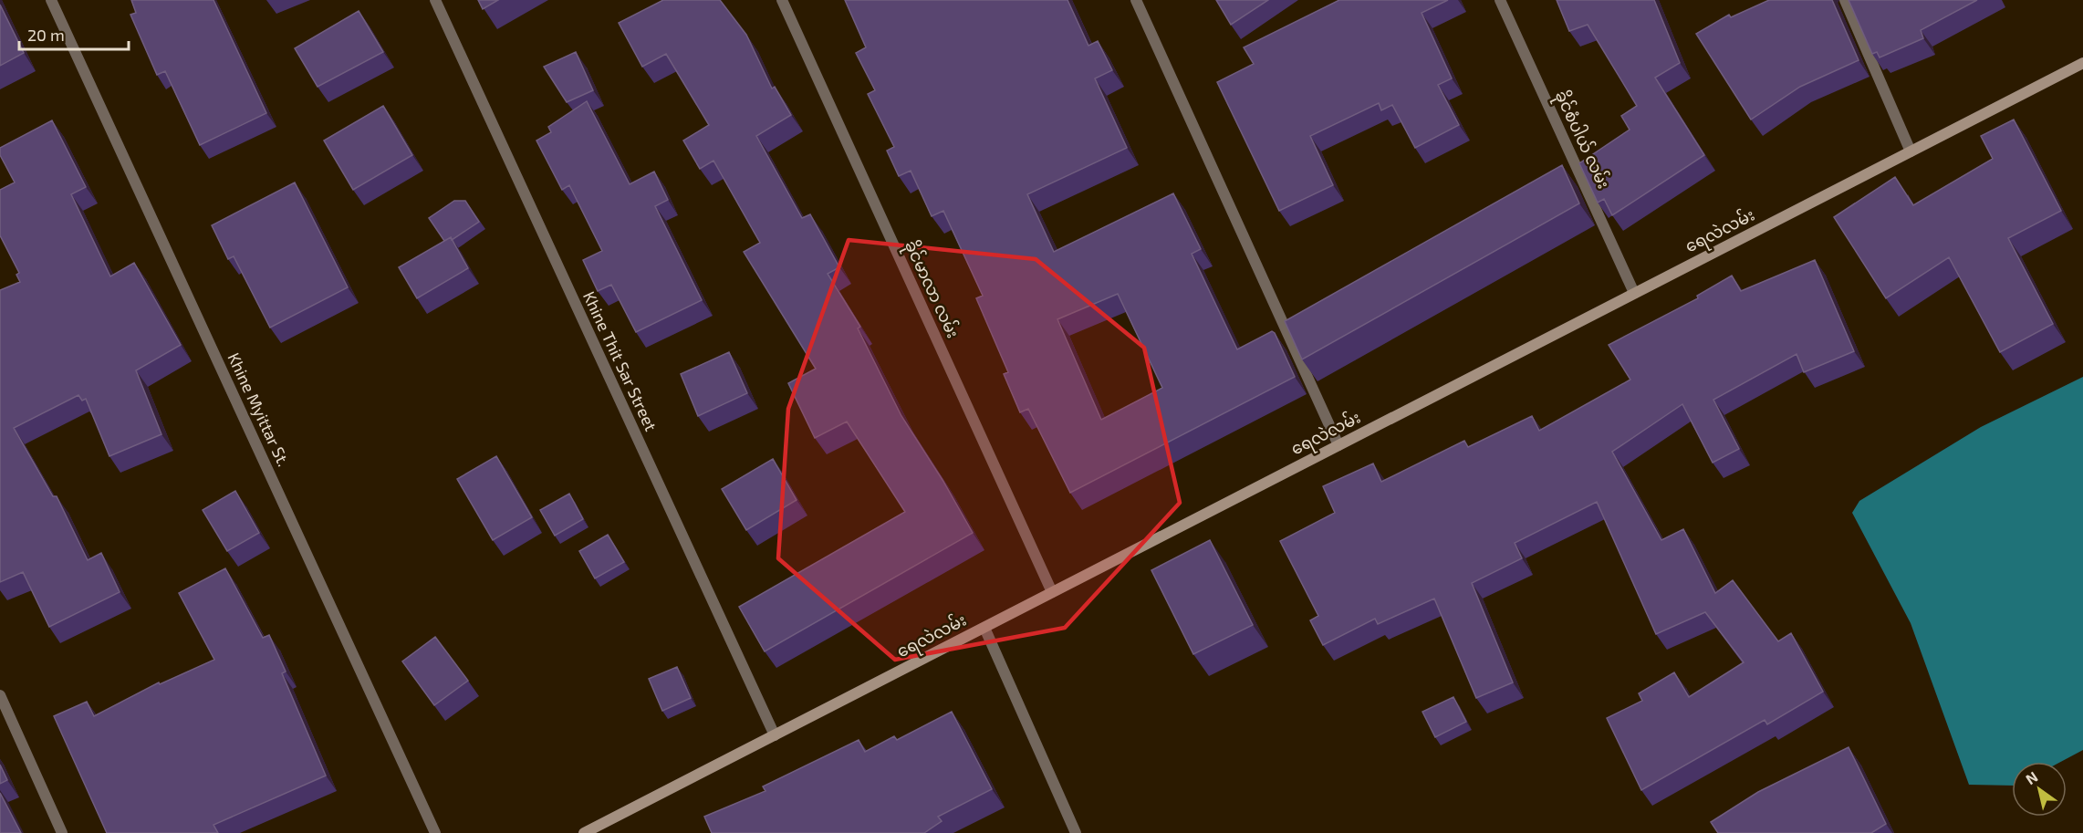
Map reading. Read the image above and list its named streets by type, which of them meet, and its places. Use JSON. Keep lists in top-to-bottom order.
{
  "streets": {
    "main road": ["ရေလဲလမ်း"],
    "street": [
      "ခိုင်စံပါယ် လမ်း",
      "ခိုင်မာလာ လမ်း",
      "Khine Thit Sar Street",
      "Khine Myittar St."
    ]
  },
  "crossings": [
    ["ခိုင်စံပါယ် လမ်း", "ရေလဲလမ်း"],
    ["ရေလဲလမ်း", "ခိုင်မာလာ လမ်း"],
    ["ရေလဲလမ်း", "Khine Thit Sar Street"]
  ],
  "scale_bar": "20 m",
  "north": "top left"
}
